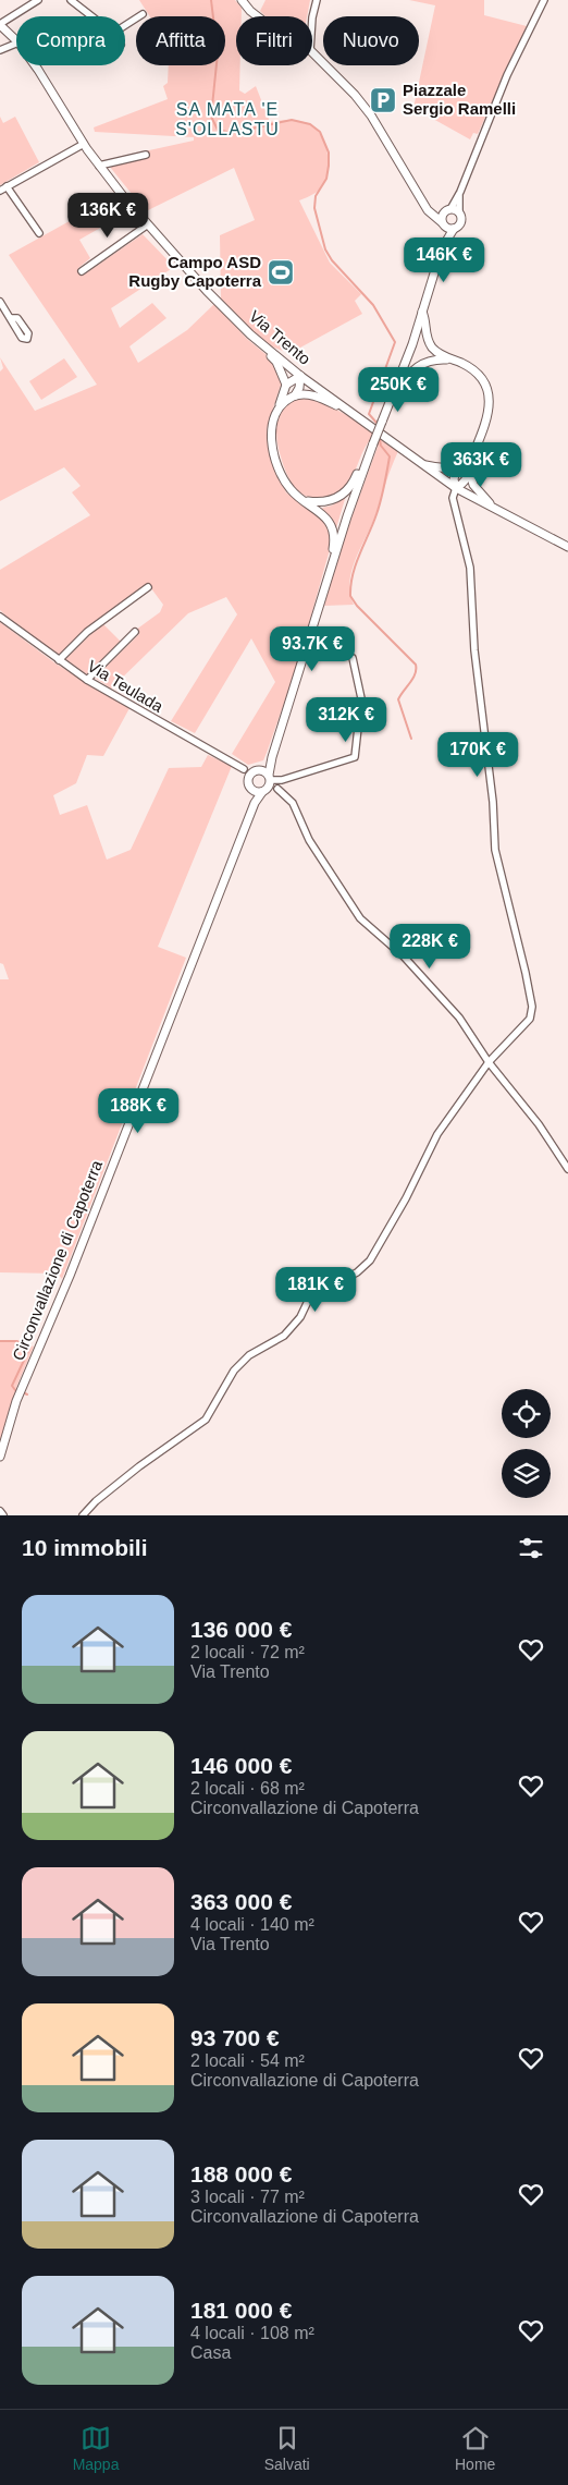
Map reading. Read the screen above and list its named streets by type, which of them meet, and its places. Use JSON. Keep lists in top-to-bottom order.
{
  "streets": {
    "street": ["Via Trento", "Via Teulada", "Circonvallazione di Capoterra"]
  },
  "districts": ["SA MATA 'E S'OLLASTU"],
  "places": {
    "parking": ["Piazzale Sergio Ramelli"],
    "sports": ["Campo ASD Rugby Capoterra"]
  },
  "page": {
    "chip": [
      "Compra",
      "Affitta",
      "Filtri",
      "Nuovo"
    ],
    "price": [
      "136K €",
      "146K €",
      "250K €",
      "363K €",
      "93.7K €",
      "312K €",
      "170K €",
      "228K €",
      "188K €",
      "181K €"
    ],
    "heading": "10 immobili",
    "list": [
      {
        "name": "136 000 €",
        "note": "2 locali · 72 m² · Via Trento"
      },
      {
        "name": "146 000 €",
        "note": "2 locali · 68 m² · Circonvallazione di Capoterra"
      },
      {
        "name": "363 000 €",
        "note": "4 locali · 140 m² · Via Trento"
      },
      {
        "name": "93 700 €",
        "note": "2 locali · 54 m² · Circonvallazione di Capoterra"
      },
      {
        "name": "188 000 €",
        "note": "3 locali · 77 m² · Circonvallazione di Capoterra"
      },
      {
        "name": "181 000 €",
        "note": "4 locali · 108 m² · Casa"
      }
    ],
    "tabs": ["Mappa", "Salvati", "Home"]
  }
}
